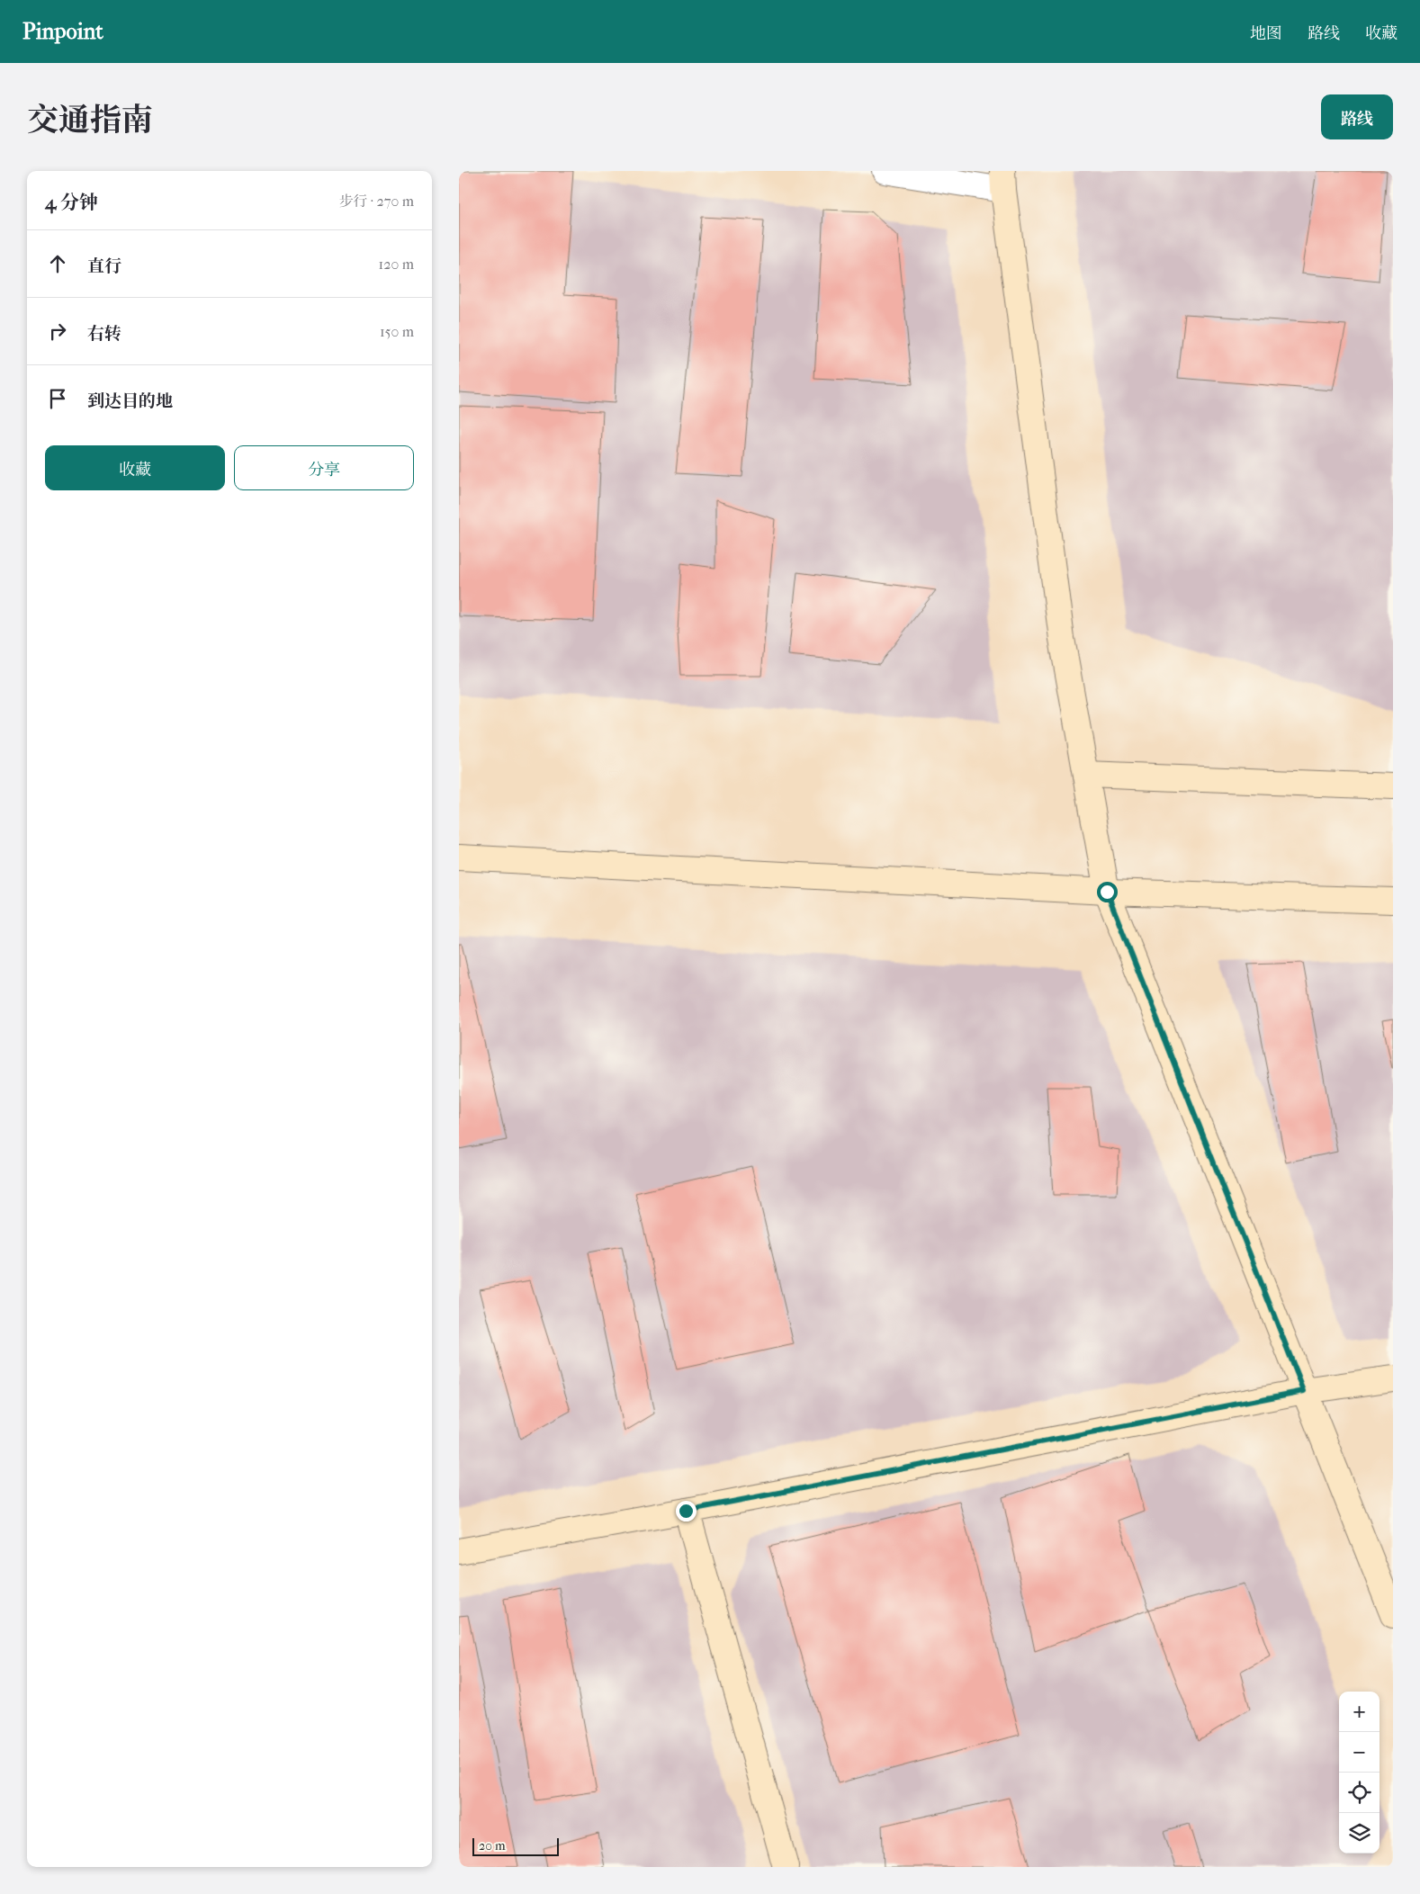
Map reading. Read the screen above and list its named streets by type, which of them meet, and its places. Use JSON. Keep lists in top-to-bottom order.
{
  "scale_bar": "20 m",
  "page": {
    "header": "Pinpoint",
    "nav": ["地图", "路线", "收藏"],
    "title": "交通指南",
    "buttons": [
      "路线",
      ["收藏", "分享"]
    ],
    "heading": ["4 分钟", "步行 · 270 m"],
    "list": [
      ["直行", "120 m"],
      ["右转", "150 m"],
      "到达目的地"
    ],
    "map_buttons": ["+", "−"],
    "scale": "20 m"
  }
}
